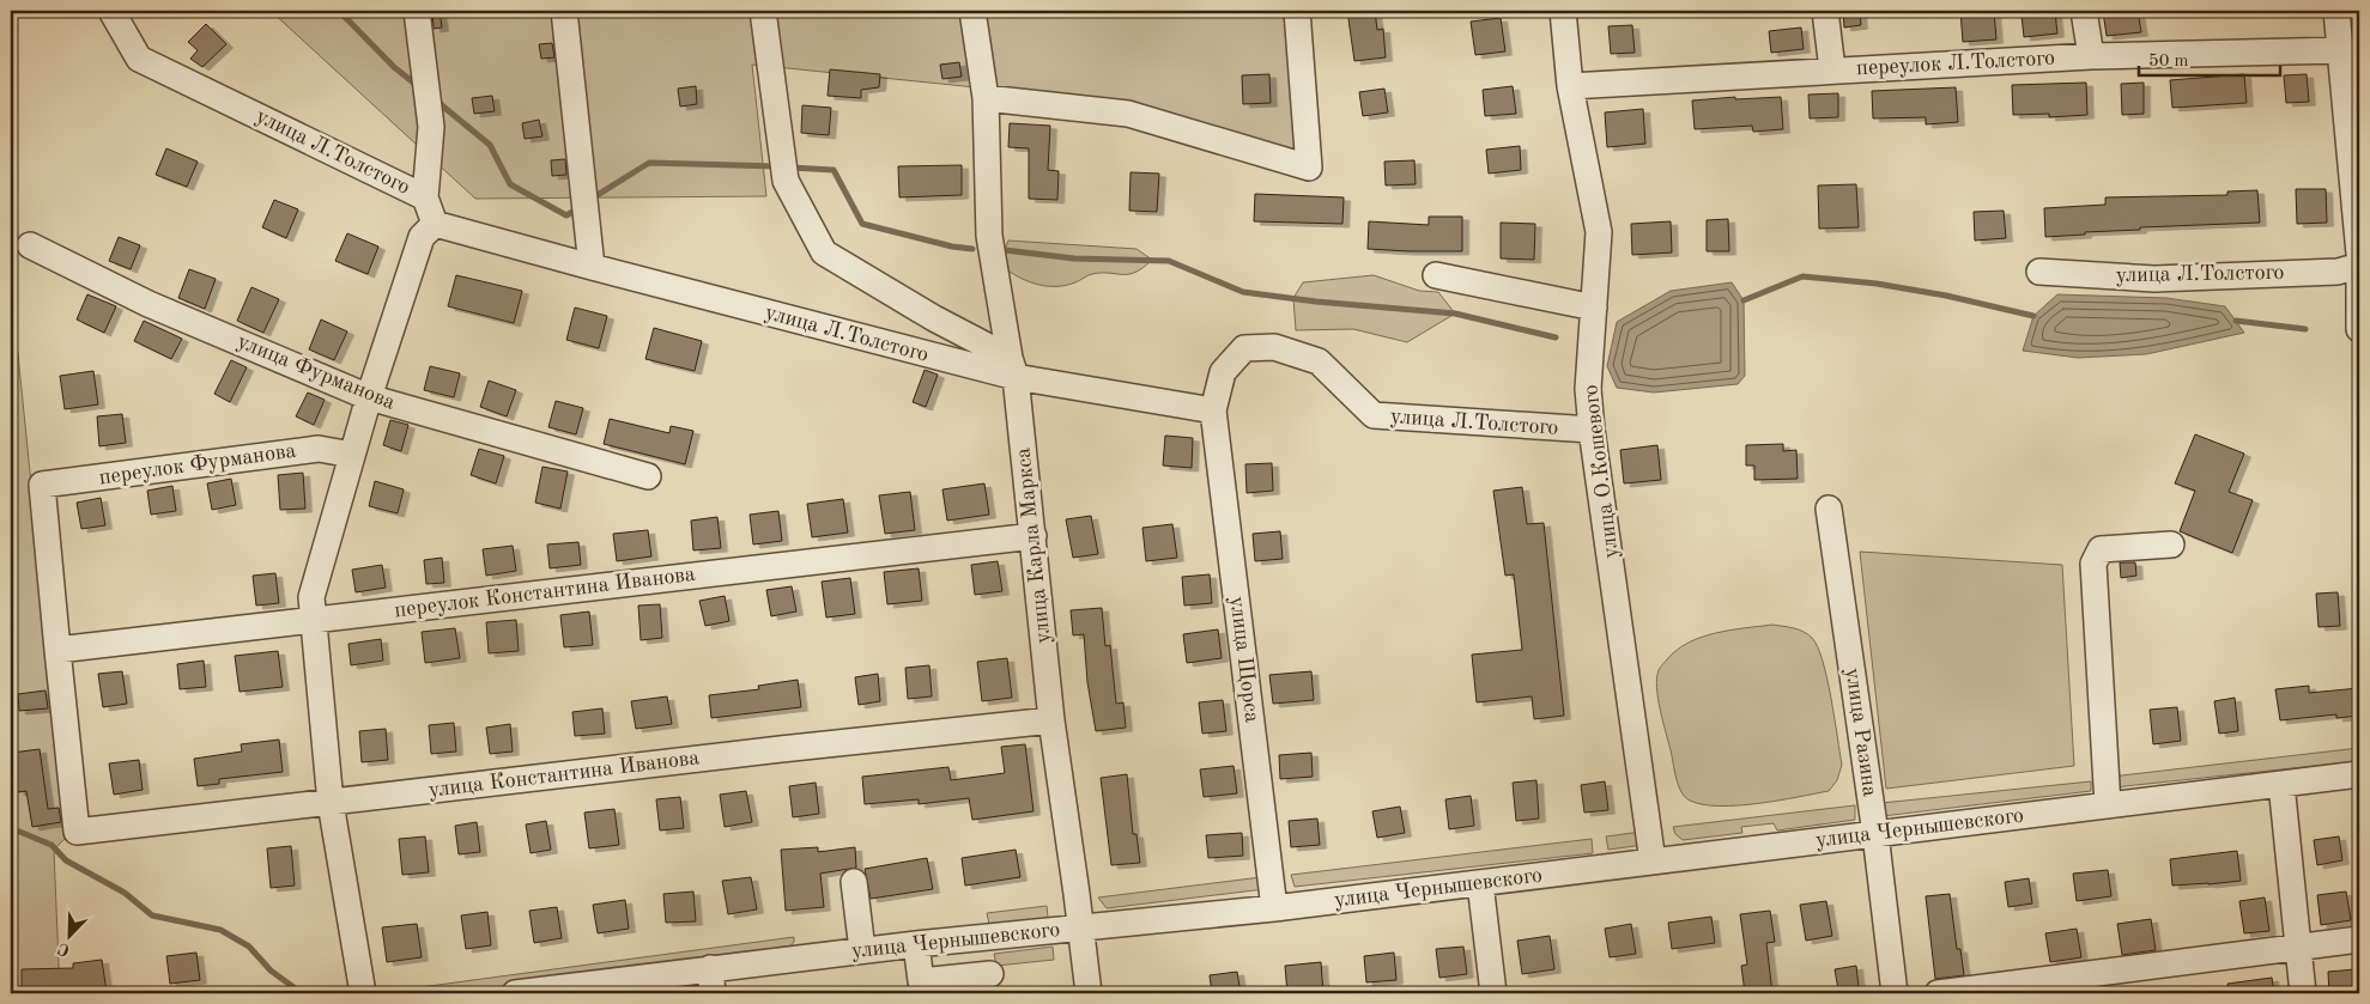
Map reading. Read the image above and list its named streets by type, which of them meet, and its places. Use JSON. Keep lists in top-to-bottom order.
{
  "streets": {
    "street": [
      "переулок Л.Толстого",
      "улица Л.Толстого",
      "улица Фурманова",
      "переулок Фурманова",
      "улица О.Кошевого",
      "улица Карла Маркса",
      "переулок Константина Иванова",
      "улица Щорса",
      "улица Разина",
      "улица Константина Иванова",
      "улица Чернышевского"
    ]
  },
  "crossings": [
    ["переулок Л.Толстого", "улица О.Кошевого"],
    ["улица Л.Толстого", "улица О.Кошевого"],
    ["улица Л.Толстого", "улица Карла Маркса"],
    ["улица Л.Толстого", "улица Щорса"],
    ["переулок Фурманова", "переулок Константина Иванова"],
    ["переулок Фурманова", "улица Константина Иванова"],
    ["улица О.Кошевого", "улица Чернышевского"],
    ["улица Карла Маркса", "переулок Константина Иванова"],
    ["улица Карла Маркса", "улица Константина Иванова"],
    ["улица Карла Маркса", "улица Чернышевского"],
    ["переулок Константина Иванова", "улица Константина Иванова"],
    ["улица Щорса", "улица Чернышевского"],
    ["улица Разина", "улица Чернышевского"]
  ],
  "scale_bar": "50 m",
  "north": "bottom left"
}
